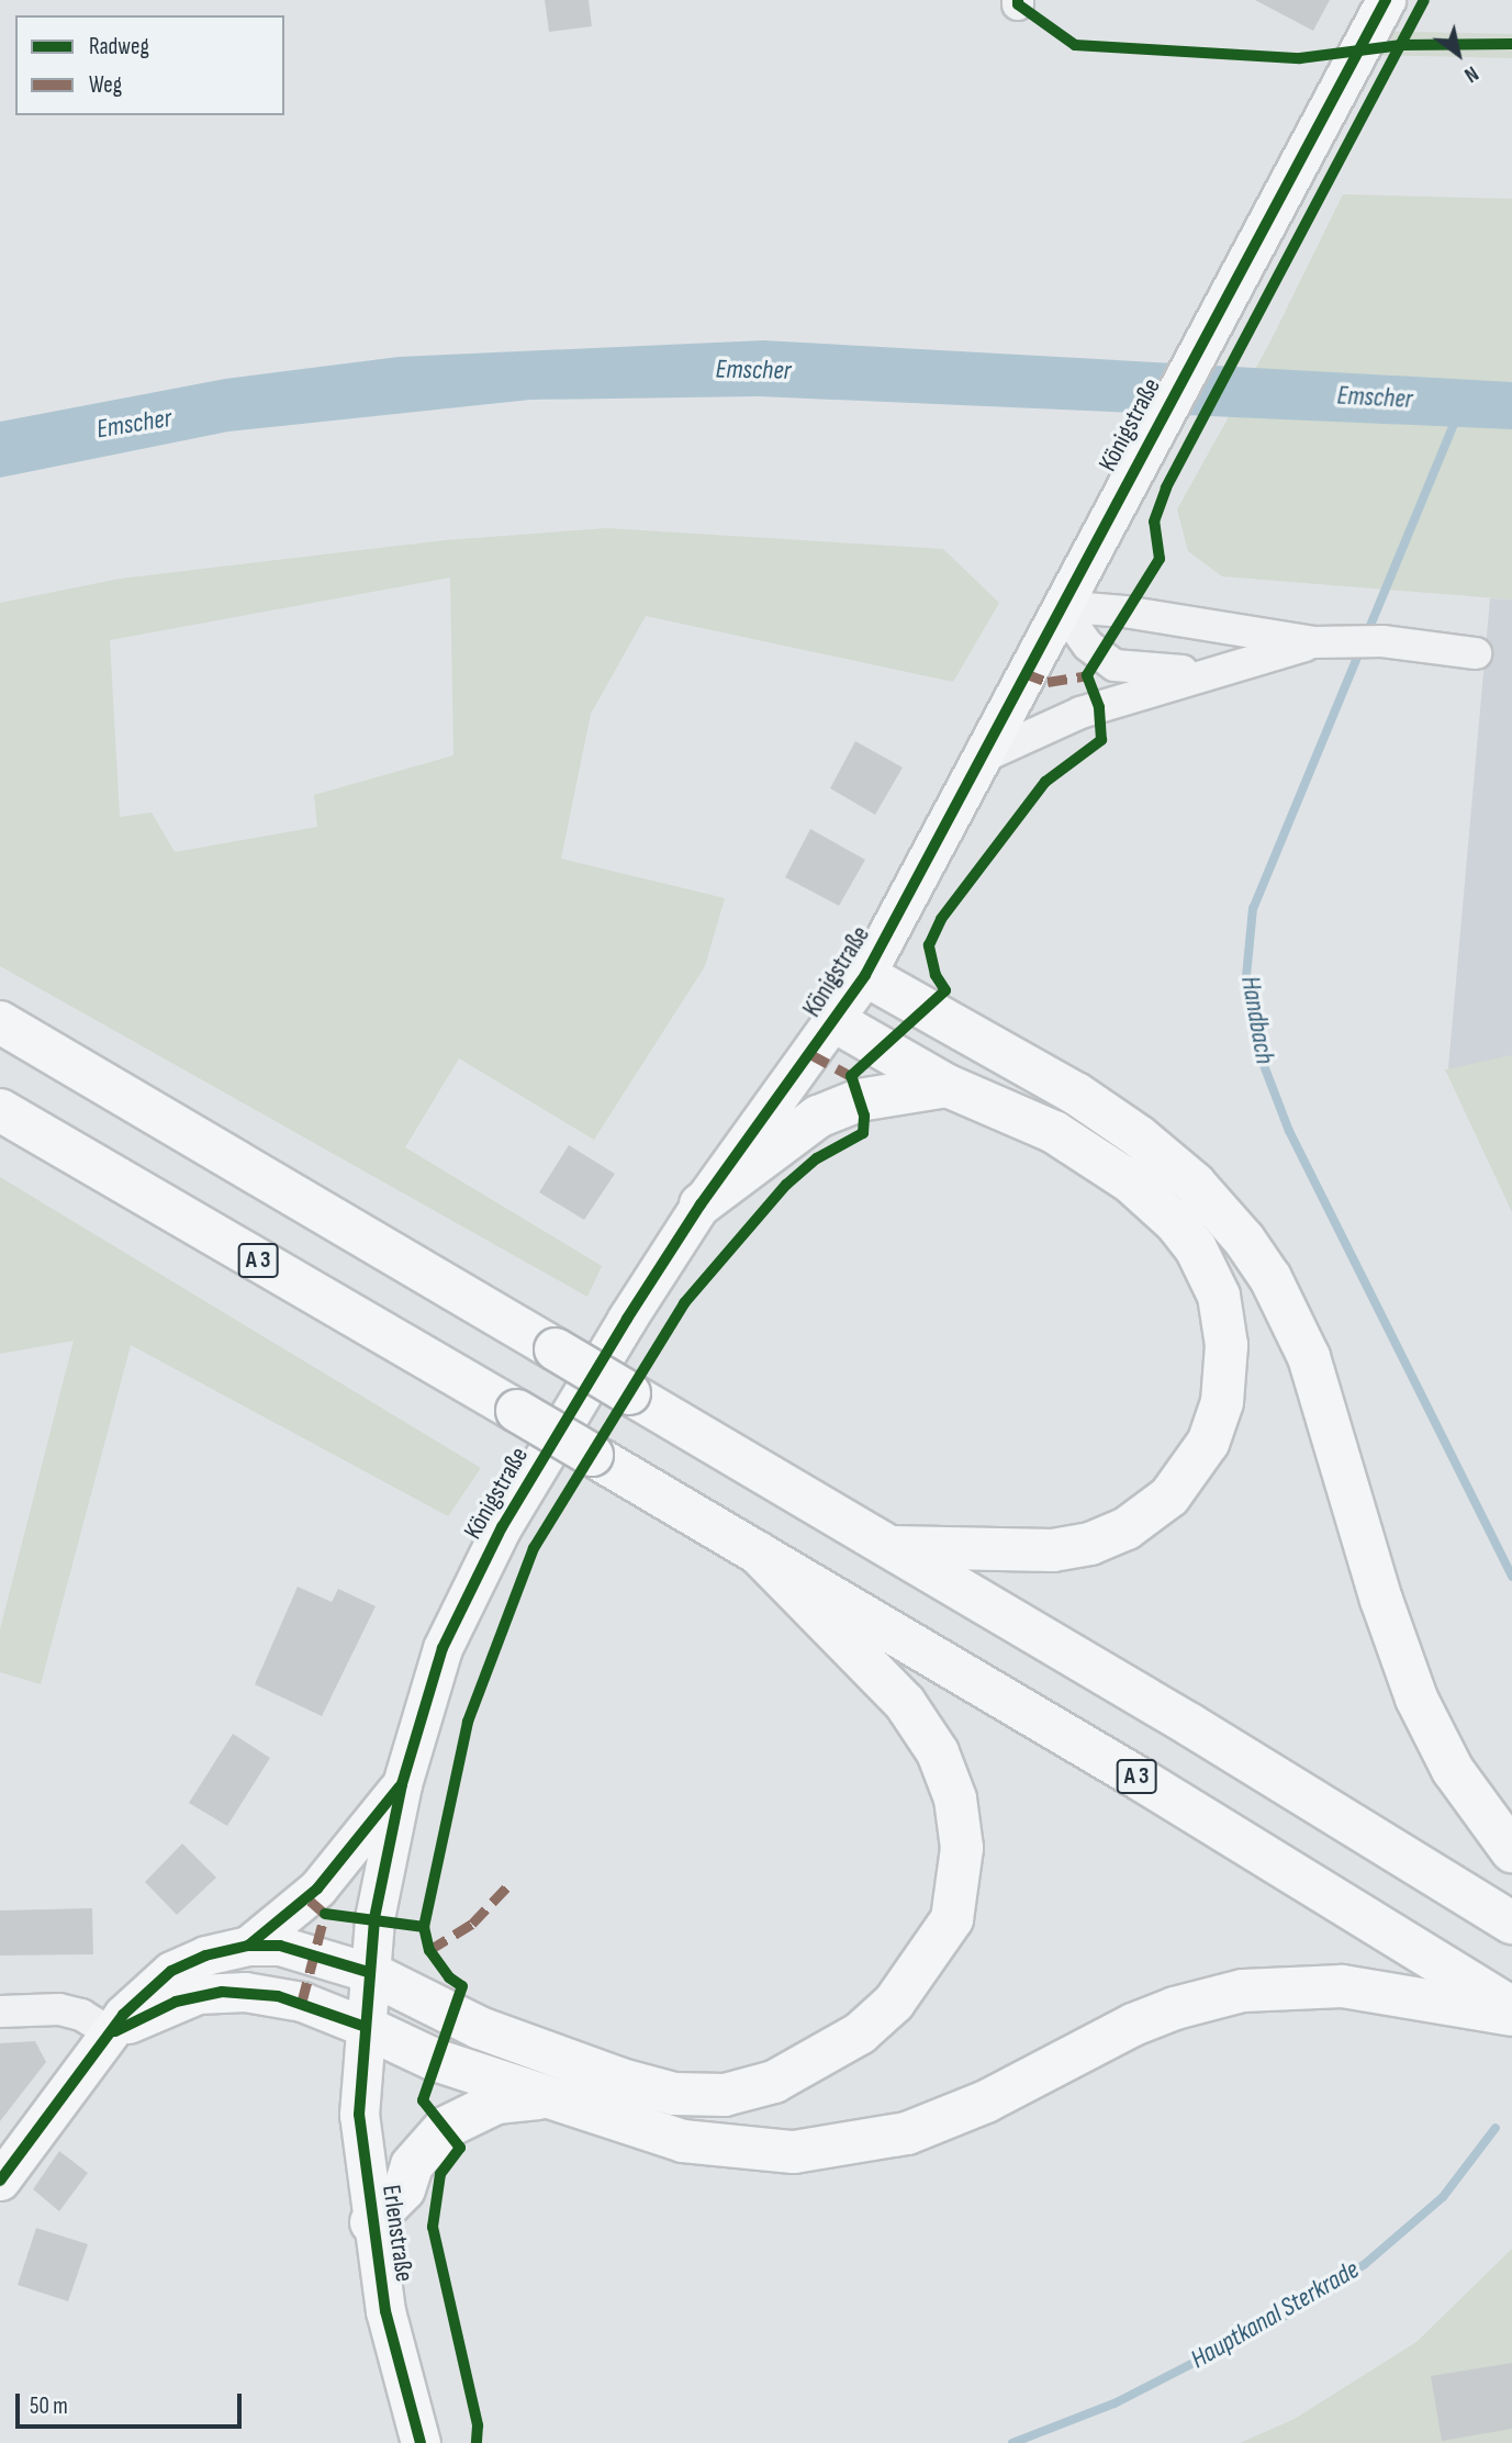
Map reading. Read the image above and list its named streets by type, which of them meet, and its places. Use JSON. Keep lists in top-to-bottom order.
{
  "streets": {
    "highway": ["A 3"],
    "main road": ["Königstraße", "Erlenstraße"]
  },
  "crossings": [
    ["Königstraße", "Erlenstraße"]
  ],
  "water": ["Emscher", "Handbach", "Hauptkanal Sterkrade"],
  "legend": ["Radweg", "Weg"],
  "scale_bar": "50 m",
  "north": "bottom right"
}
